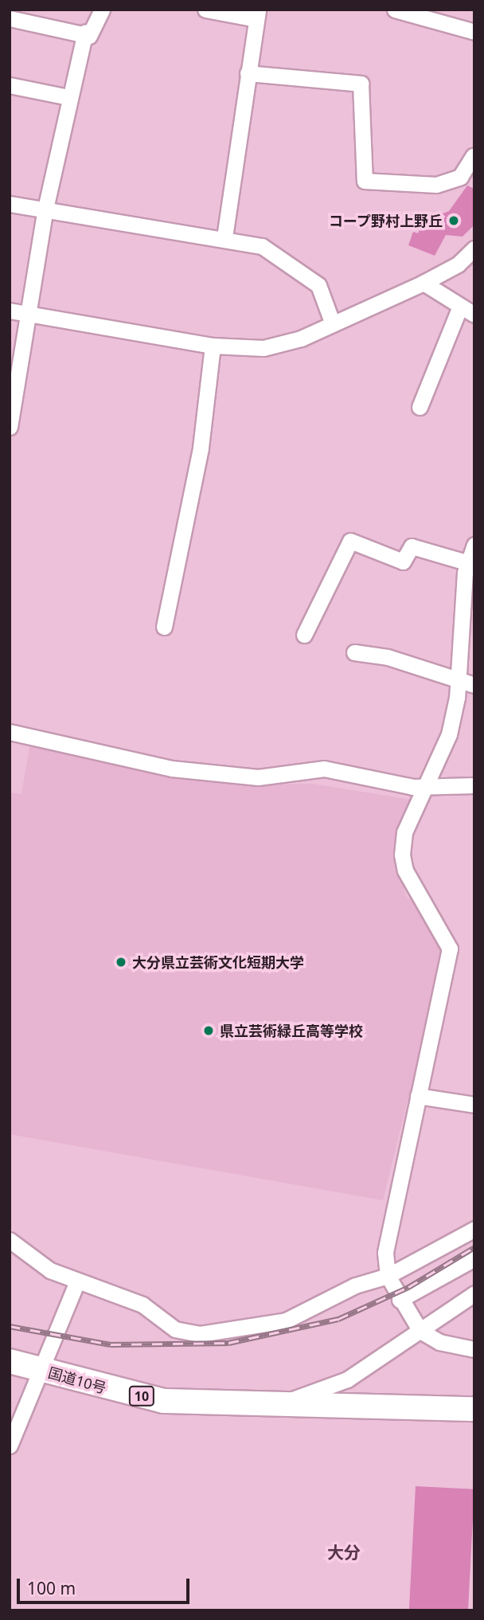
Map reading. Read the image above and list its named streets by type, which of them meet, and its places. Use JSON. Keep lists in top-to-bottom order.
{
  "streets": {
    "highway": ["国道10号", "10"]
  },
  "districts": ["大分"],
  "places": ["コープ野村上野丘", "大分県立芸術文化短期大学", "県立芸術緑丘高等学校"],
  "scale_bar": "100 m"
}
